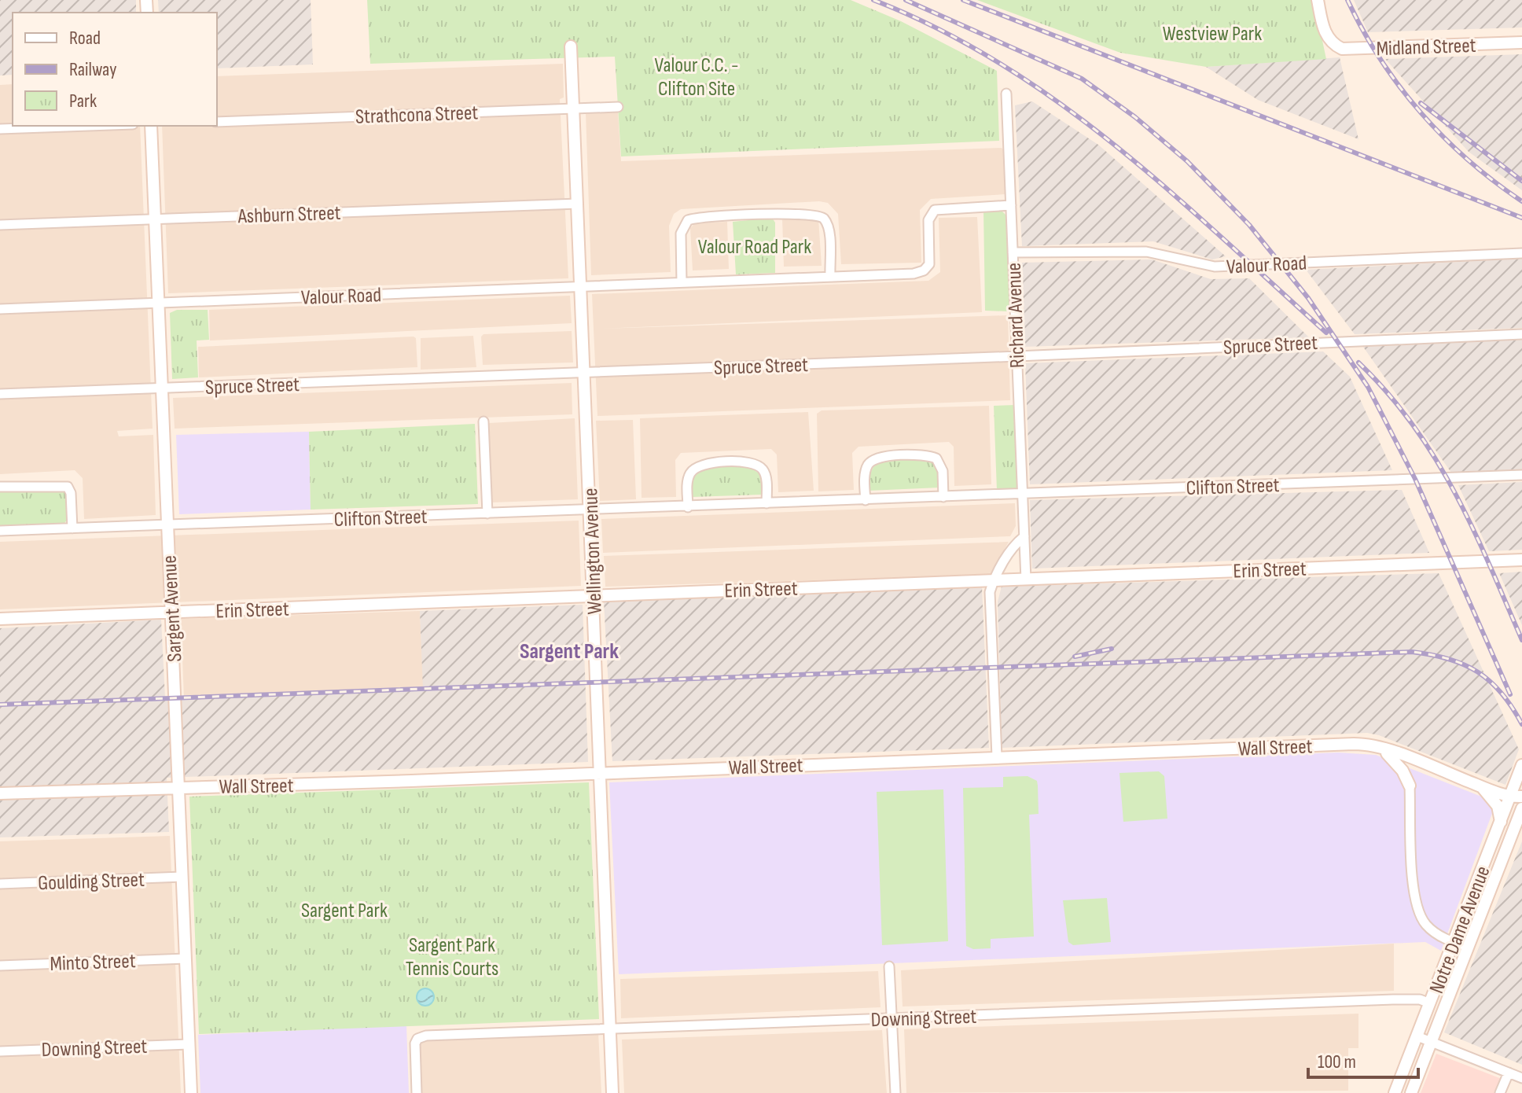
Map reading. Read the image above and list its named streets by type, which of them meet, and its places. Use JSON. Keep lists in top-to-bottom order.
{
  "streets": {
    "main road": [
      "Midland Street",
      "Wellington Avenue",
      "Erin Street",
      "Sargent Avenue",
      "Wall Street",
      "Notre Dame Avenue"
    ],
    "street": [
      "Strathcona Street",
      "Ashburn Street",
      "Valour Road",
      "Richard Avenue",
      "Spruce Street",
      "Clifton Street",
      "Goulding Street",
      "Minto Street",
      "Downing Street"
    ]
  },
  "crossings": [
    ["Strathcona Street", "Wellington Avenue"],
    ["Ashburn Street", "Wellington Avenue"],
    ["Ashburn Street", "Sargent Avenue"],
    ["Valour Road", "Richard Avenue"],
    ["Valour Road", "Wellington Avenue"],
    ["Valour Road", "Sargent Avenue"],
    ["Richard Avenue", "Spruce Street"],
    ["Richard Avenue", "Clifton Street"],
    ["Richard Avenue", "Erin Street"],
    ["Spruce Street", "Wellington Avenue"],
    ["Spruce Street", "Sargent Avenue"],
    ["Clifton Street", "Wellington Avenue"],
    ["Clifton Street", "Sargent Avenue"],
    ["Wellington Avenue", "Erin Street"],
    ["Wellington Avenue", "Wall Street"],
    ["Wellington Avenue", "Downing Street"],
    ["Erin Street", "Sargent Avenue"],
    ["Sargent Avenue", "Wall Street"],
    ["Sargent Avenue", "Goulding Street"],
    ["Sargent Avenue", "Minto Street"],
    ["Sargent Avenue", "Downing Street"],
    ["Wall Street", "Notre Dame Avenue"],
    ["Notre Dame Avenue", "Downing Street"]
  ],
  "districts": ["Sargent Park"],
  "parks": [
    "Westview Park",
    "Valour C.C. - Clifton Site",
    "Valour Road Park",
    "Sargent Park",
    "Sargent Park Tennis Courts"
  ],
  "legend": ["Road", "Railway", "Park"],
  "scale_bar": "100 m"
}
